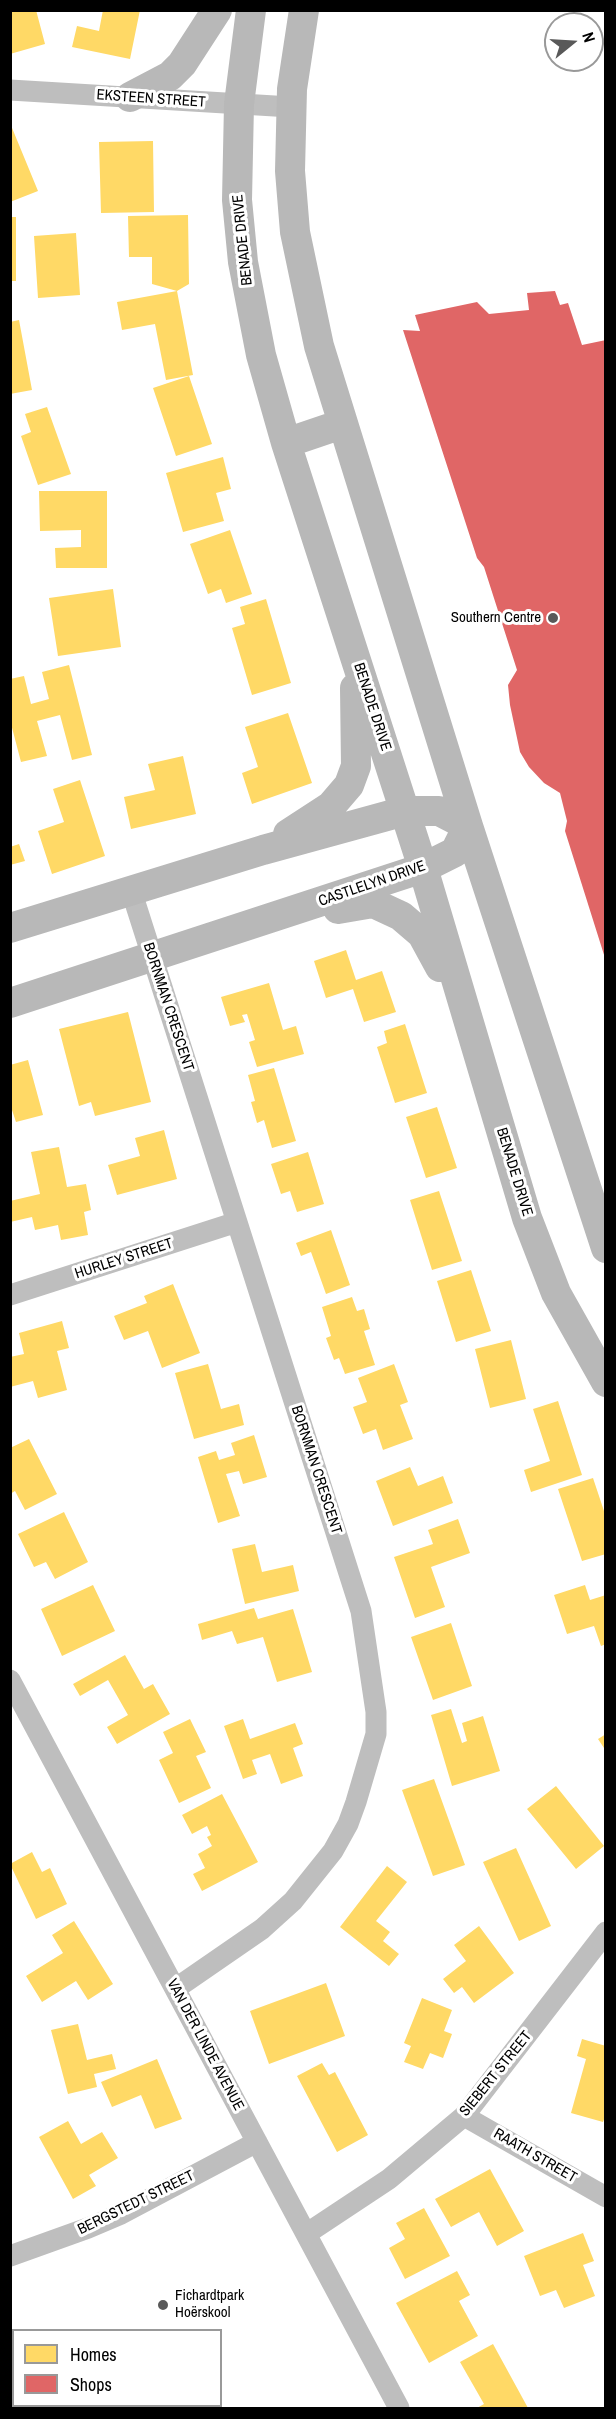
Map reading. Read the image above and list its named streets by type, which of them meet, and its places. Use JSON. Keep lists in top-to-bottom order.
{
  "streets": {
    "street": [
      "EKSTEEN STREET",
      "BENADE DRIVE",
      "CASTLELYN DRIVE",
      "BORNMAN CRESCENT",
      "HURLEY STREET",
      "VAN DER LINDE AVENUE",
      "SIEBERT STREET",
      "RAATH STREET",
      "BERGSTEDT STREET"
    ]
  },
  "crossings": [
    ["EKSTEEN STREET", "BENADE DRIVE"],
    ["BENADE DRIVE", "CASTLELYN DRIVE"],
    ["CASTLELYN DRIVE", "BORNMAN CRESCENT"],
    ["BORNMAN CRESCENT", "HURLEY STREET"],
    ["BORNMAN CRESCENT", "VAN DER LINDE AVENUE"],
    ["VAN DER LINDE AVENUE", "SIEBERT STREET"],
    ["VAN DER LINDE AVENUE", "BERGSTEDT STREET"],
    ["SIEBERT STREET", "RAATH STREET"]
  ],
  "places": ["Southern Centre", "Fichardtpark Hoërskool"],
  "legend": ["Homes", "Shops"],
  "north": "right"
}
